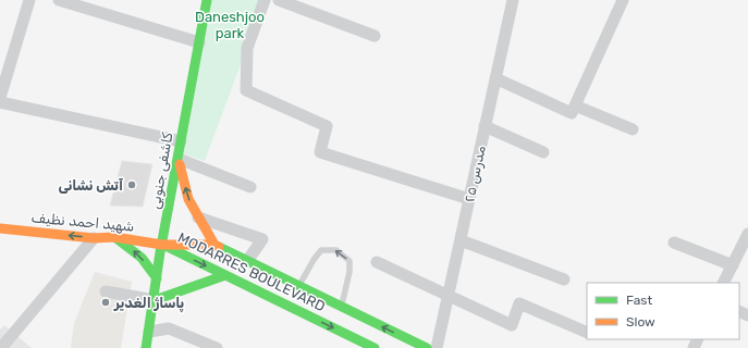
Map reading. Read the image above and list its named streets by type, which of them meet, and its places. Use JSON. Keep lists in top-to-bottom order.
{
  "streets": {
    "main road": ["کاشفی جنوبی", "شهید احمد نظیف", "MODARRES BOULEVARD"],
    "street": ["مدرس ۲۵"]
  },
  "crossings": [
    ["کاشفی جنوبی", "شهید احمد نظیف"],
    ["کاشفی جنوبی", "MODARRES BOULEVARD"],
    ["شهید احمد نظیف", "MODARRES BOULEVARD"]
  ],
  "one_way": ["شهید احمد نظیف"],
  "parks": ["Daneshjoo park"],
  "places": ["آتش نشانی", "پاساژ الغدیر"],
  "legend": ["Fast", "Slow"]
}
